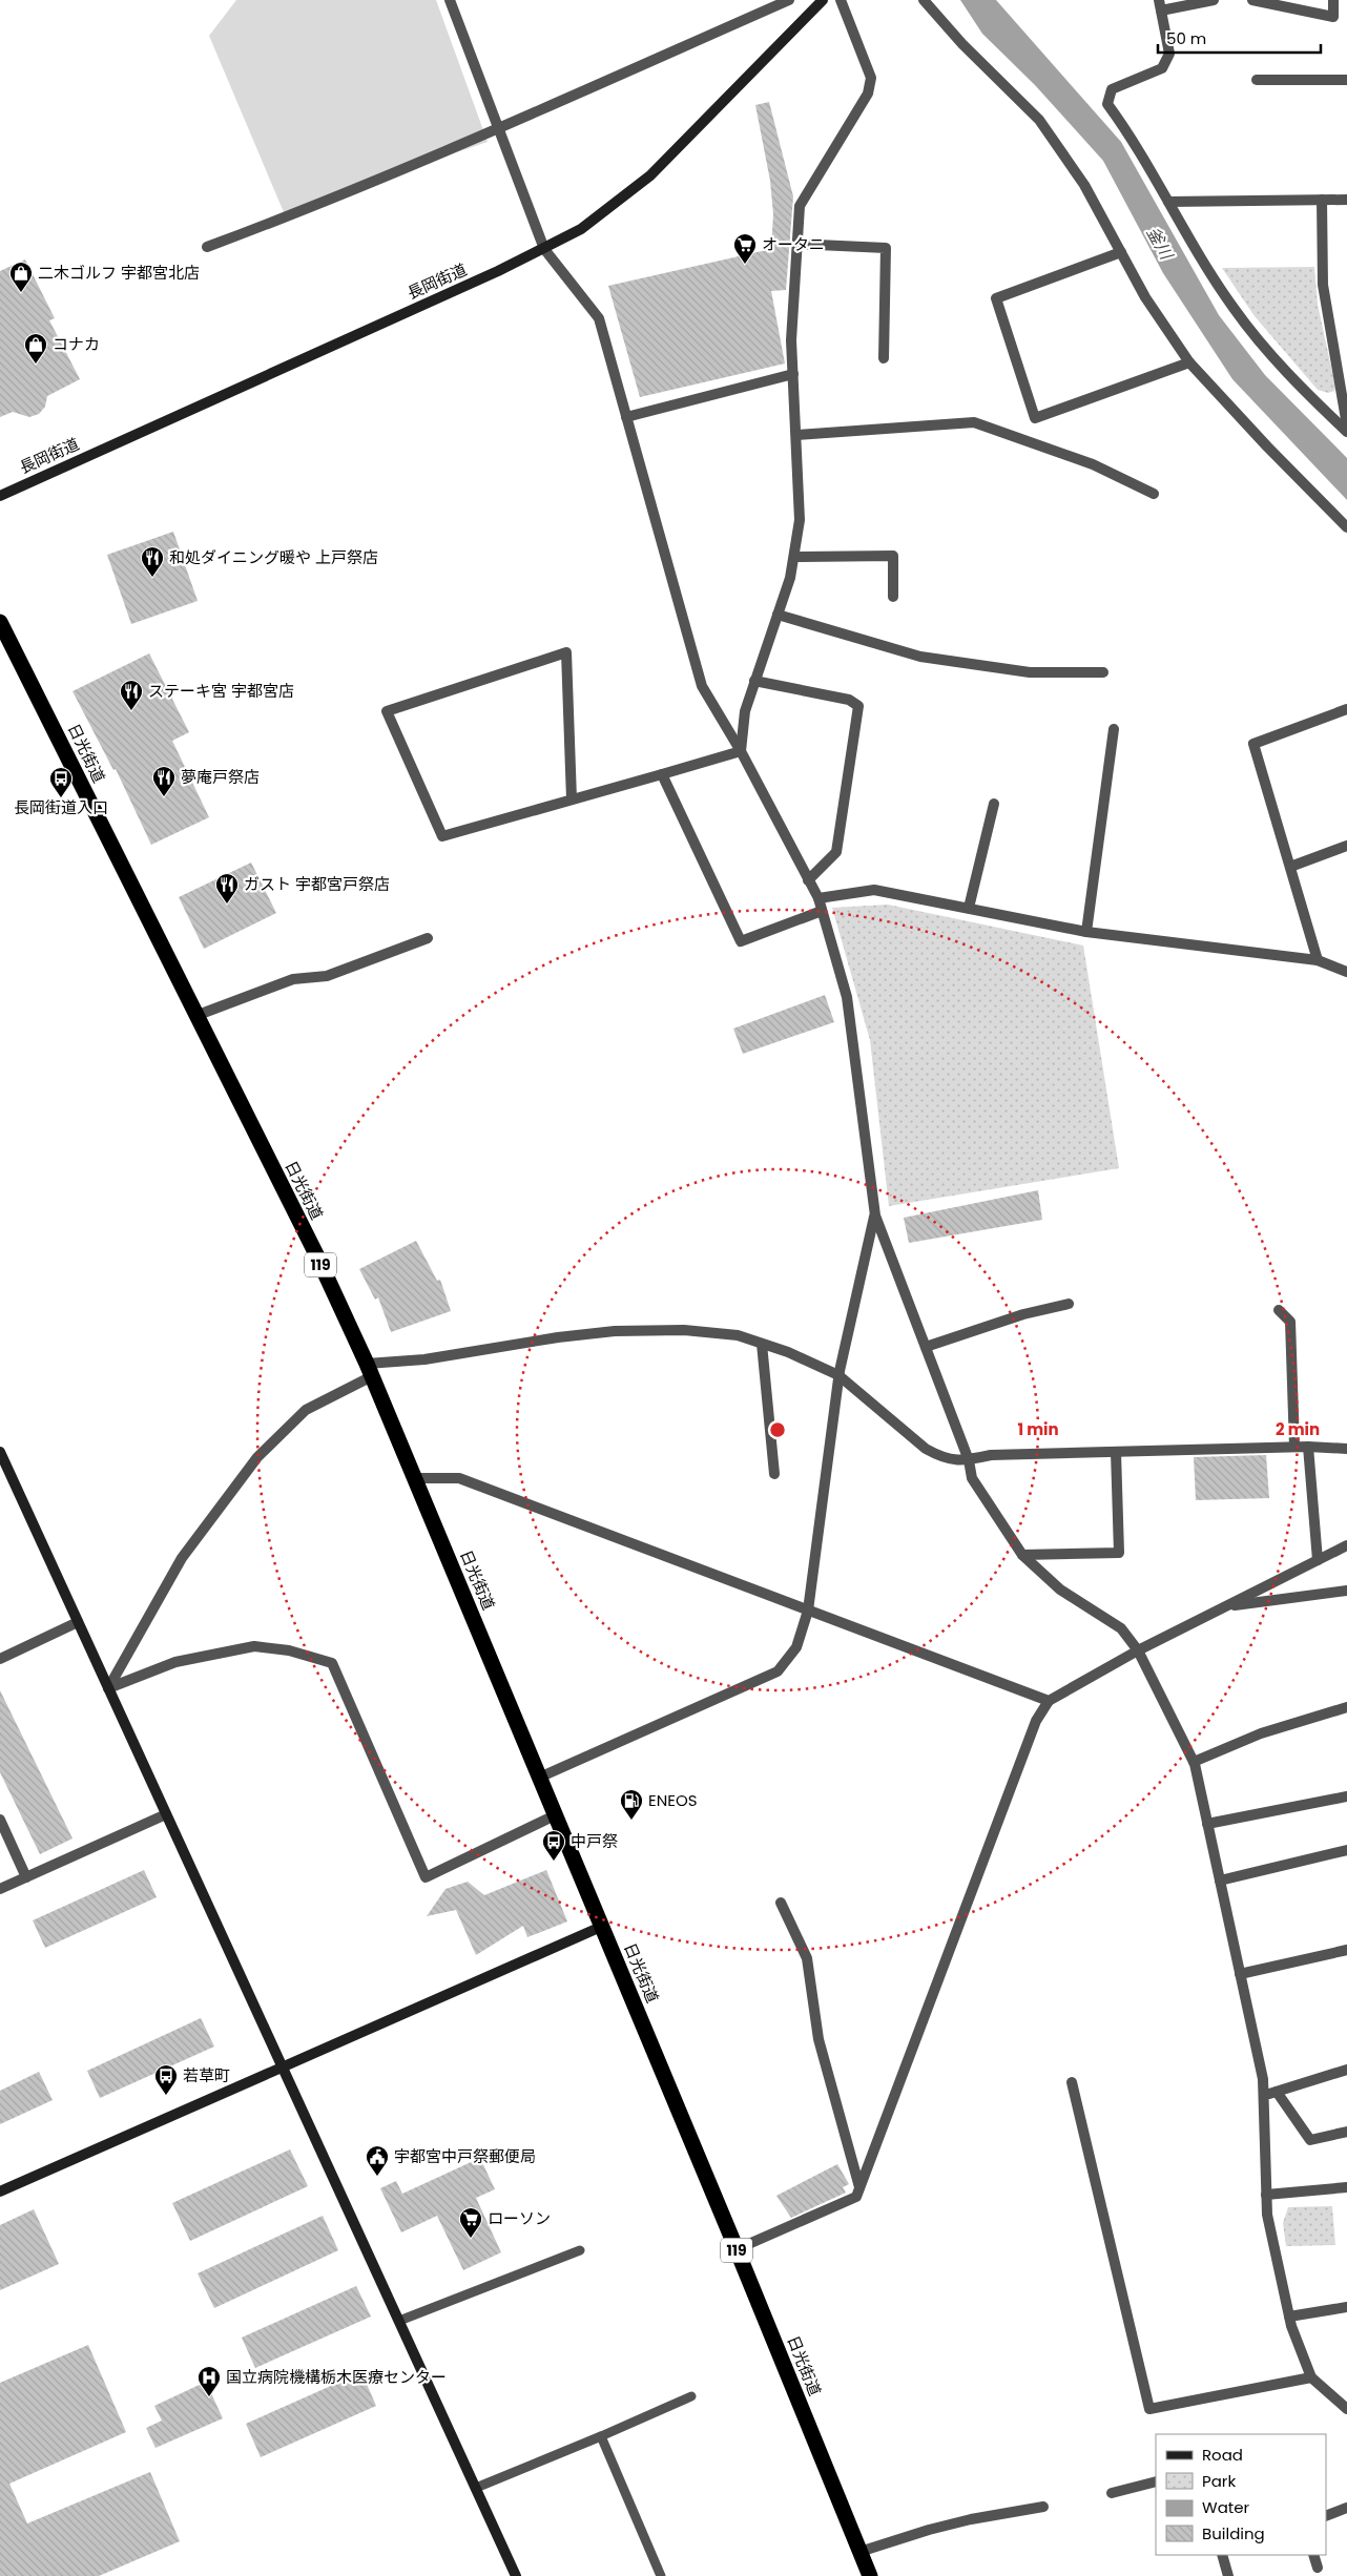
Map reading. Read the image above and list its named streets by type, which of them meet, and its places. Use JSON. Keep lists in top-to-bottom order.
{
  "streets": {
    "highway": ["日光街道", "119"],
    "street": ["長岡街道"]
  },
  "water": ["釜川"],
  "places": {
    "supermarket": ["オータニ", "ローソン"],
    "shop": ["二木ゴルフ 宇都宮北店", "コナカ"],
    "restaurant": [
      "和処ダイニング暖や 上戸祭店",
      "ステーキ宮 宇都宮店",
      "夢庵戸祭店",
      "ガスト 宇都宮戸祭店"
    ],
    "bus stop": ["長岡街道入口", "中戸祭", "若草町"],
    "fuel station": ["ENEOS"],
    "public building": ["宇都宮中戸祭郵便局"],
    "hospital": ["国立病院機構栃木医療センター"]
  },
  "legend": [
    "Road",
    "Park",
    "Water",
    "Building"
  ],
  "scale_bar": "50 m",
  "rings": ["1 min", "2 min"]
}
